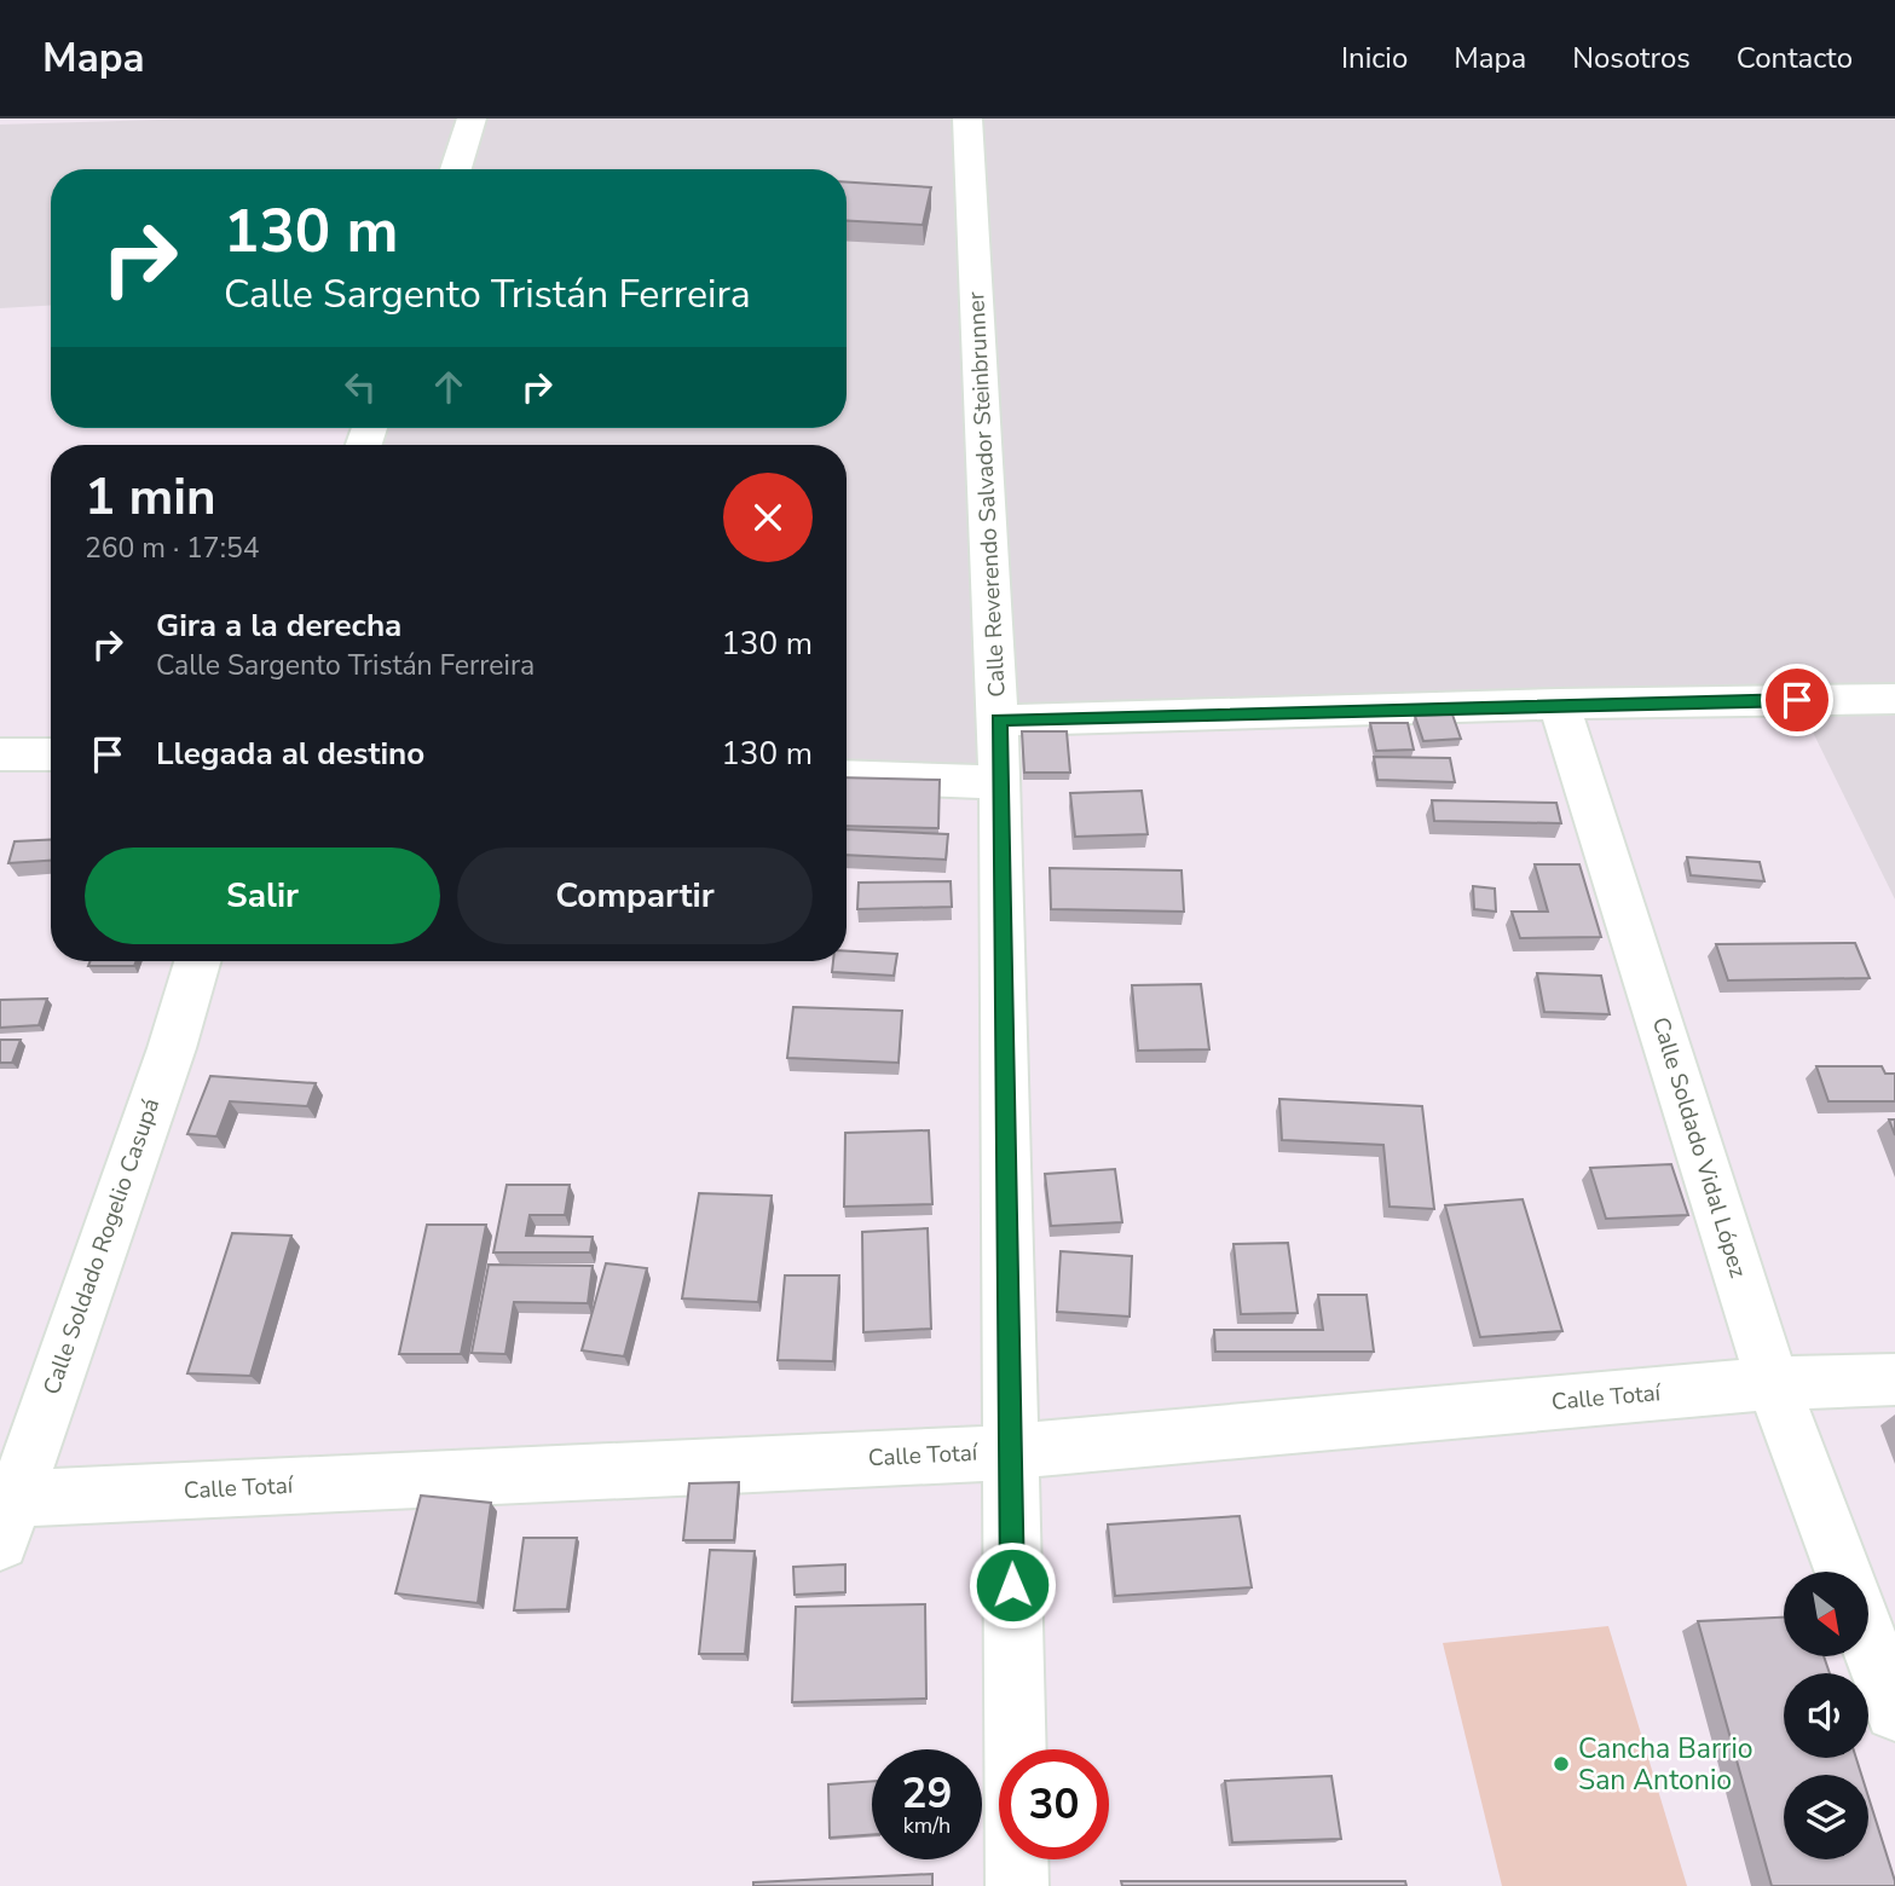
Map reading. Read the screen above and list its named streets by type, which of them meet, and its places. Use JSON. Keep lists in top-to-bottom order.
{
  "streets": {
    "street": [
      "Calle Reverendo Salvador Steinbrunner",
      "Calle Soldado Vidal López",
      "Calle Soldado Rogelio Casupá",
      "Calle Totaí"
    ]
  },
  "crossings": [
    ["Calle Reverendo Salvador Steinbrunner", "Calle Totaí"],
    ["Calle Soldado Vidal López", "Calle Totaí"],
    ["Calle Soldado Rogelio Casupá", "Calle Totaí"]
  ],
  "places": ["Cancha Barrio San Antonio"],
  "north": "bottom right",
  "page": {
    "header": "Mapa",
    "nav": [
      "Inicio",
      "Mapa",
      "Nosotros",
      "Contacto"
    ],
    "turn": ["130 m", "Calle Sargento Tristán Ferreira"],
    "heading": ["1 min", "260 m · 17:54"],
    "list": [
      {
        "name": "Gira a la derecha",
        "note": "Calle Sargento Tristán Ferreira",
        "value": "130 m"
      },
      {
        "name": "Llegada al destino",
        "value": "130 m"
      }
    ],
    "buttons": ["Salir", "Compartir"],
    "speed": "29 km/h",
    "limit": "30"
  }
}
